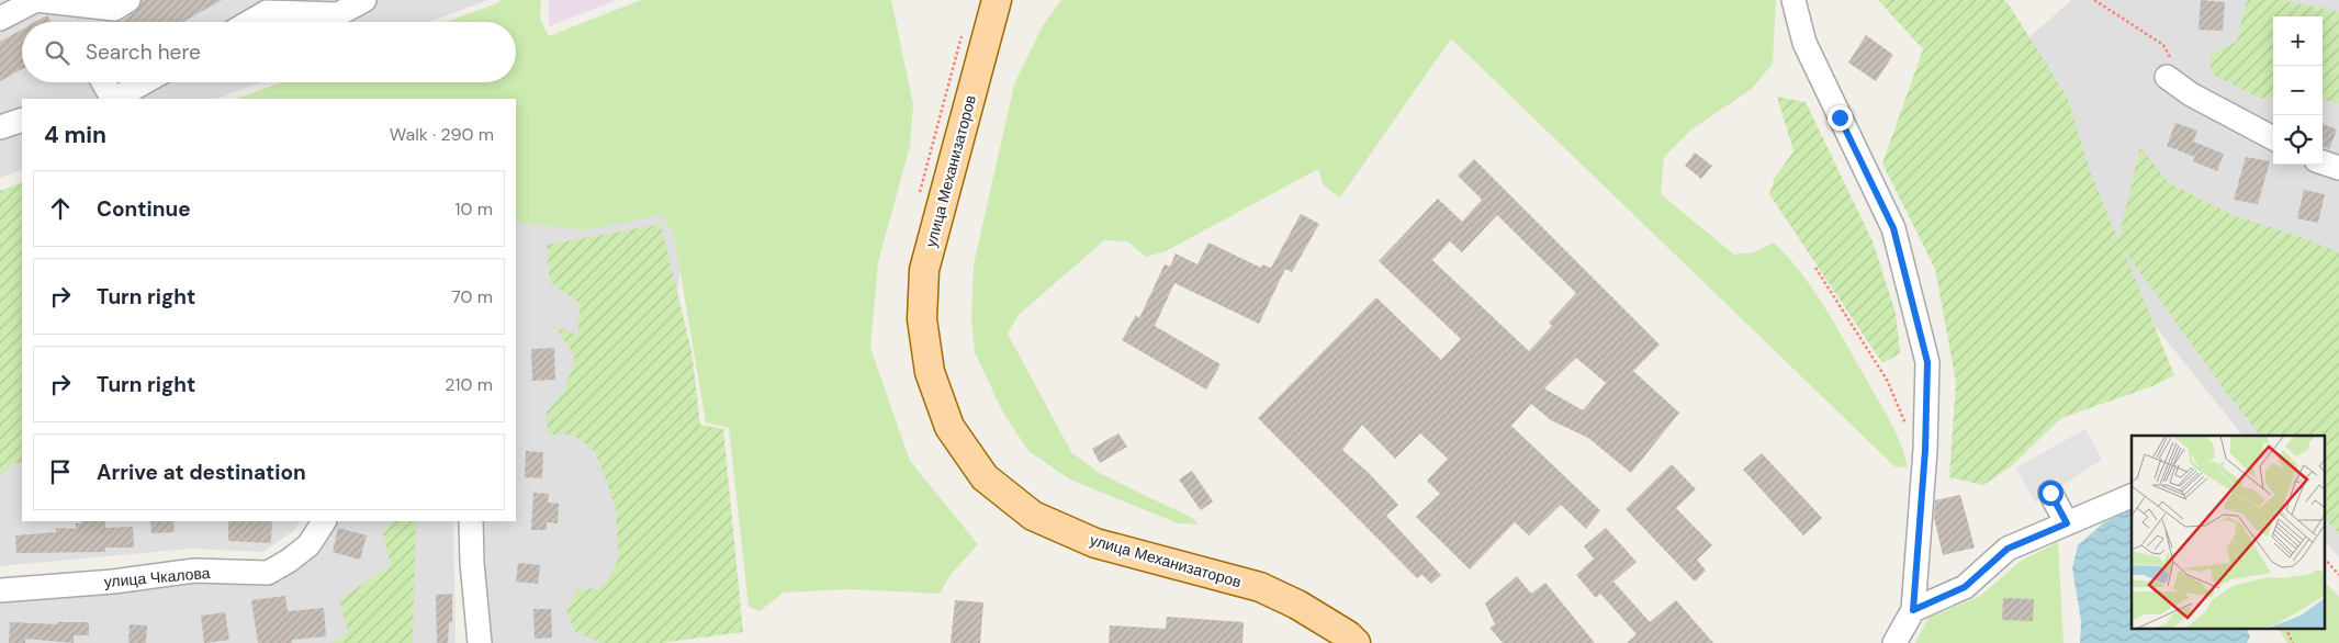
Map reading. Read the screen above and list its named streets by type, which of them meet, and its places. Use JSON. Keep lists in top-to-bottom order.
{
  "streets": {
    "main road": ["улица Механизаторов"],
    "street": ["улица Чкалова"]
  },
  "page": {
    "map_buttons": ["+", "−"],
    "search": "Search here",
    "heading": ["4 min", "Walk · 290 m"],
    "list": [
      ["Continue", "10 m"],
      ["Turn right", "70 m"],
      ["Turn right", "210 m"],
      "Arrive at destination"
    ]
  }
}
